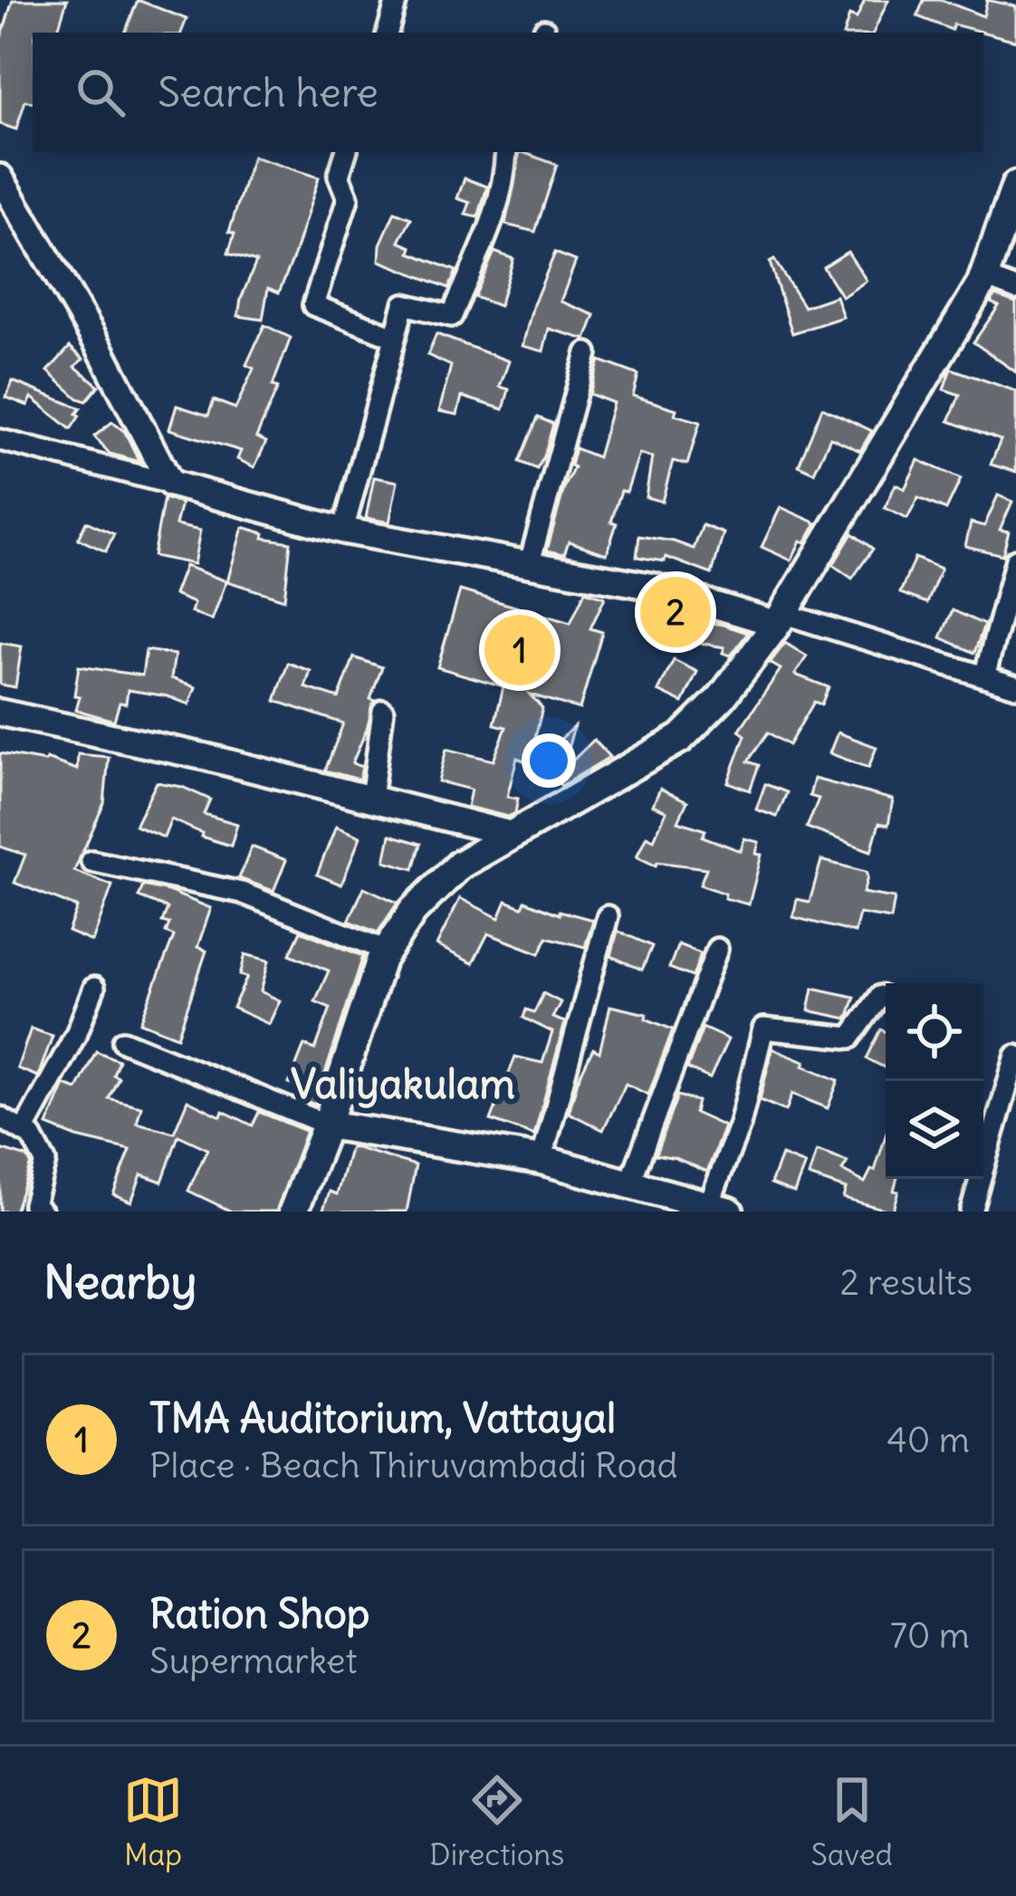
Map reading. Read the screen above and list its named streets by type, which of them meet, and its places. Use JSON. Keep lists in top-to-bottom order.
{
  "districts": ["Valiyakulam"],
  "page": {
    "search": "Search here",
    "pins": ["2", "1"],
    "heading": ["Nearby", "2 results"],
    "list": [
      {
        "mark": "1",
        "name": "TMA Auditorium, Vattayal",
        "note": "Place · Beach Thiruvambadi Road",
        "value": "40 m"
      },
      {
        "mark": "2",
        "name": "Ration Shop",
        "note": "Supermarket",
        "value": "70 m"
      }
    ],
    "nav": ["Map", "Directions", "Saved"]
  }
}
